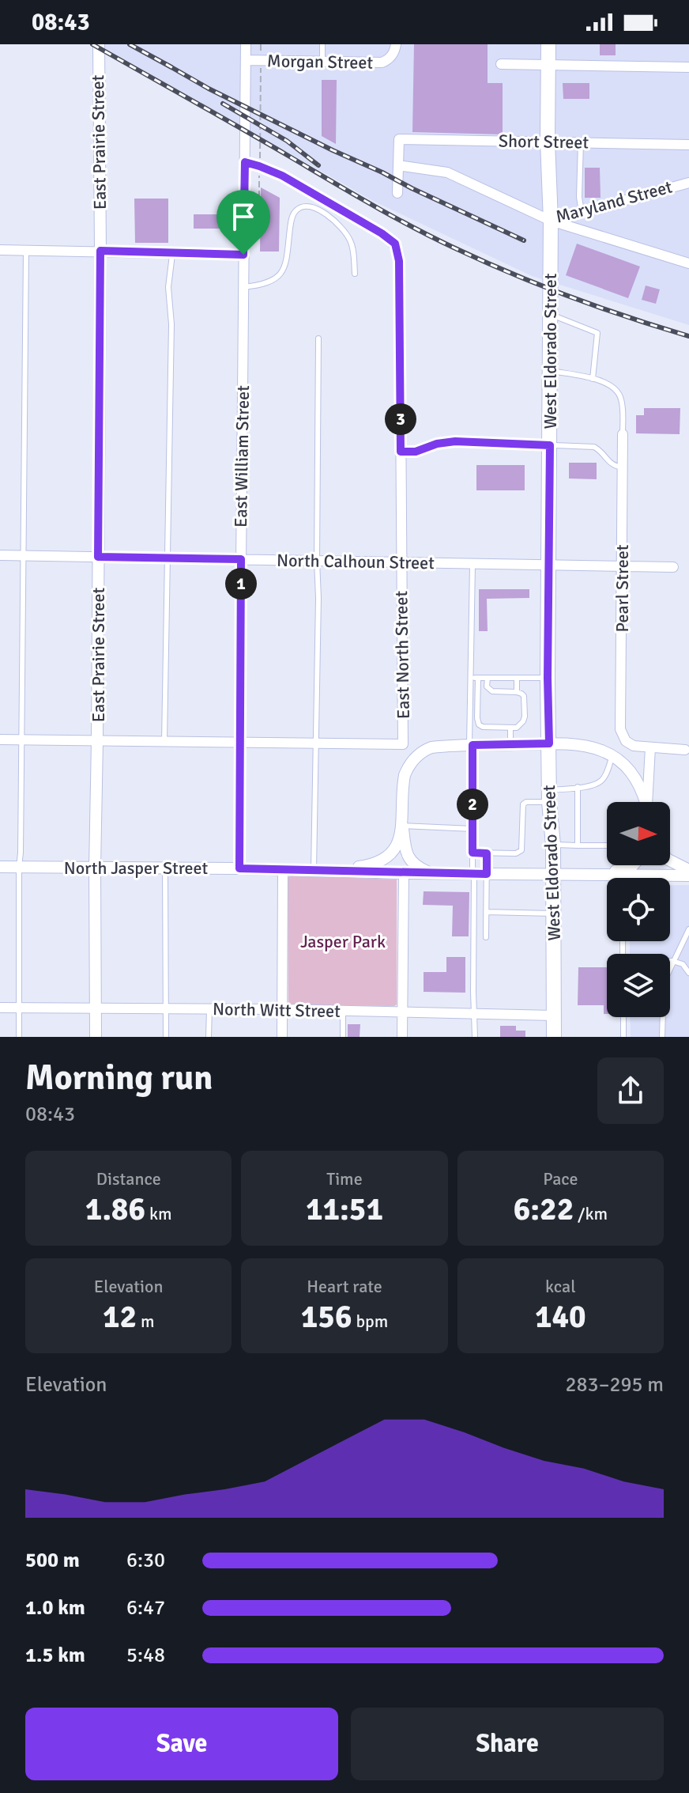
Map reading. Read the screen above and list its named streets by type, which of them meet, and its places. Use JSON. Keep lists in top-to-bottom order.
{
  "streets": {
    "main road": ["West Eldorado Street"],
    "street": [
      "Morgan Street",
      "Short Street",
      "East Prairie Street",
      "Maryland Street",
      "East William Street",
      "North Calhoun Street",
      "Pearl Street",
      "East North Street",
      "North Jasper Street",
      "North Witt Street"
    ]
  },
  "crossings": [
    ["Morgan Street", "East William Street"],
    ["Short Street", "Maryland Street"],
    ["Short Street", "West Eldorado Street"],
    ["East Prairie Street", "North Calhoun Street"],
    ["East Prairie Street", "North Jasper Street"],
    ["East Prairie Street", "North Witt Street"],
    ["Maryland Street", "West Eldorado Street"],
    ["West Eldorado Street", "North Calhoun Street"],
    ["West Eldorado Street", "North Jasper Street"],
    ["West Eldorado Street", "North Witt Street"],
    ["East William Street", "North Calhoun Street"],
    ["East William Street", "East North Street"],
    ["East William Street", "North Jasper Street"],
    ["North Calhoun Street", "Pearl Street"],
    ["North Calhoun Street", "East North Street"]
  ],
  "parks": ["Jasper Park"],
  "north": "right",
  "page": {
    "status": "08:43",
    "pins": ["3", "1", "2"],
    "heading": ["Morning run", "08:43"],
    "stats": [
      ["Distance", "1.86 km"],
      ["Time", "11:51"],
      ["Pace", "6:22 /km"],
      ["Elevation", "12 m"],
      ["Heart rate", "156 bpm"],
      ["kcal", "140"]
    ],
    "chart": ["Elevation", "283–295 m"],
    "list": [
      {
        "name": "500 m",
        "note": "6:30"
      },
      {
        "name": "1.0 km",
        "note": "6:47"
      },
      {
        "name": "1.5 km",
        "note": "5:48"
      }
    ],
    "buttons": ["Save", "Share"]
  }
}
